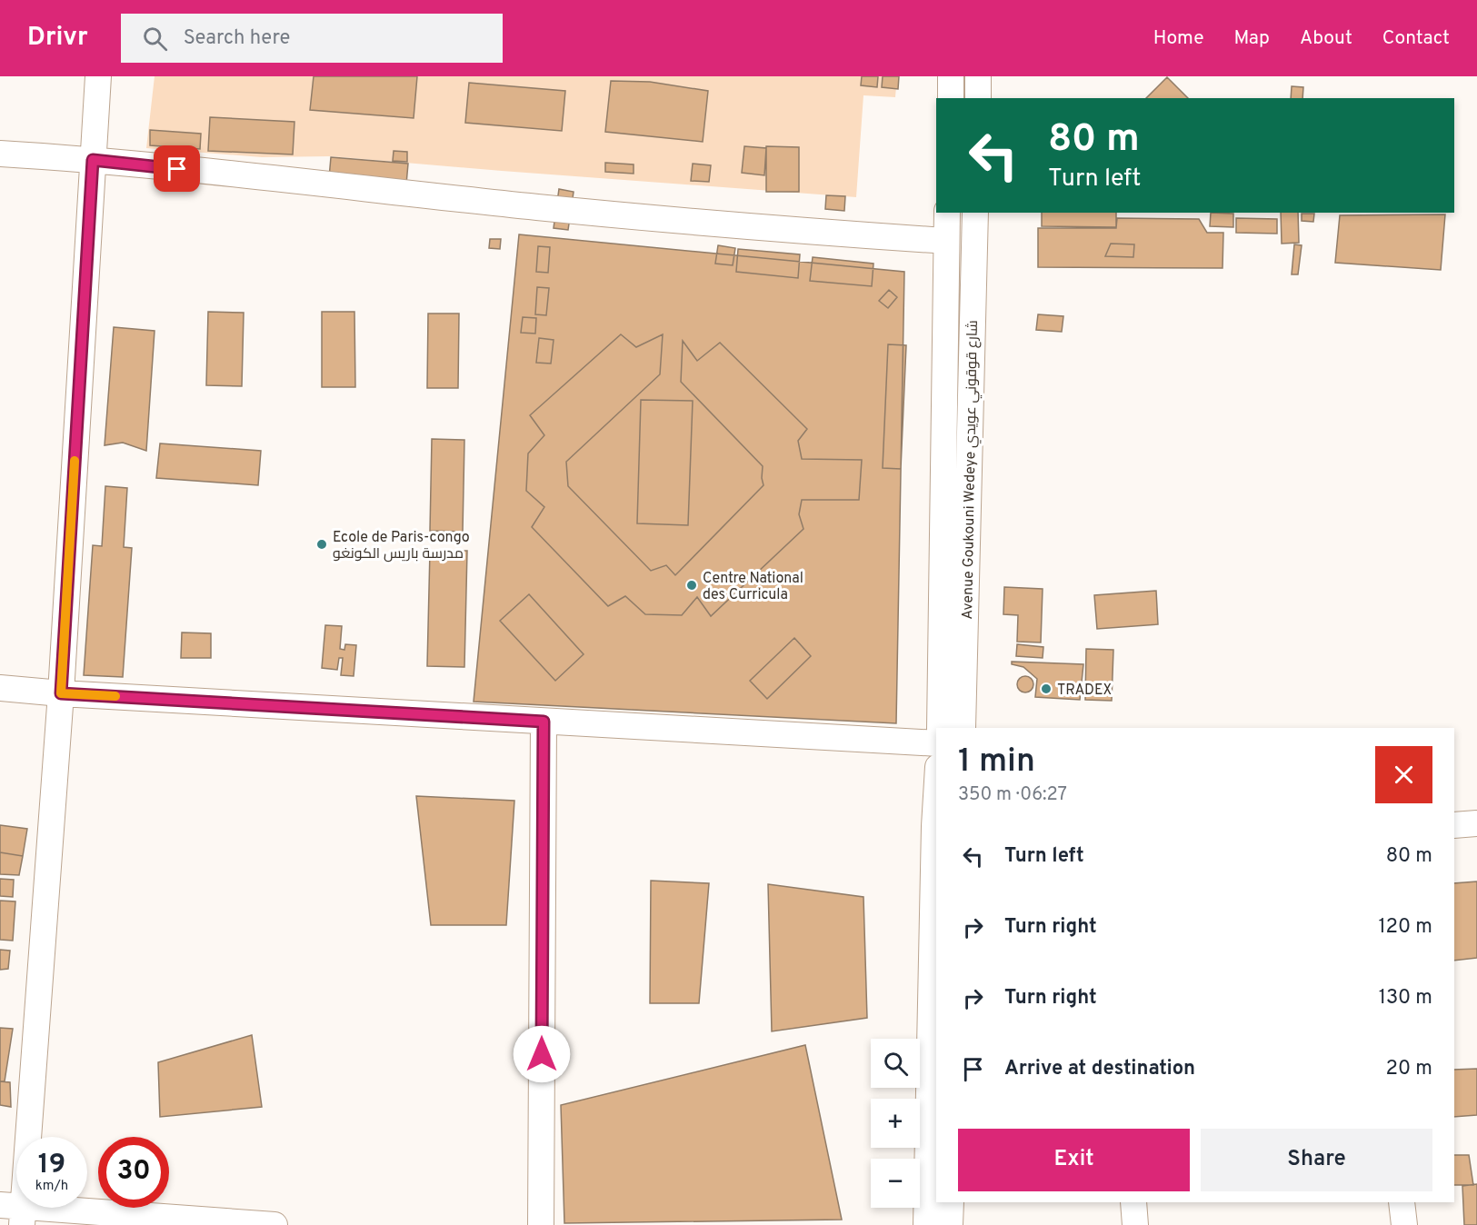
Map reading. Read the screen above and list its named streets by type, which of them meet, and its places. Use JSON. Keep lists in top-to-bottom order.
{
  "streets": {
    "street": ["Avenue Goukouni Wedeye شارع قوقوني عويدي"]
  },
  "places": ["Ecole de Paris-congo مدرسة باريس الكونغو", "Centre National des Curricula", "TRADEX"],
  "page": {
    "header": "Drivr",
    "search": "Search here",
    "nav": [
      "Home",
      "Map",
      "About",
      "Contact"
    ],
    "turn": ["80 m", "Turn left"],
    "heading": ["1 min", "350 m · 06:27"],
    "list": [
      {
        "name": "Turn left",
        "value": "80 m"
      },
      {
        "name": "Turn right",
        "value": "120 m"
      },
      {
        "name": "Turn right",
        "value": "130 m"
      },
      {
        "name": "Arrive at destination",
        "value": "20 m"
      }
    ],
    "map_buttons": ["+", "−"],
    "buttons": ["Exit", "Share"],
    "speed": "19 km/h",
    "limit": "30"
  }
}
